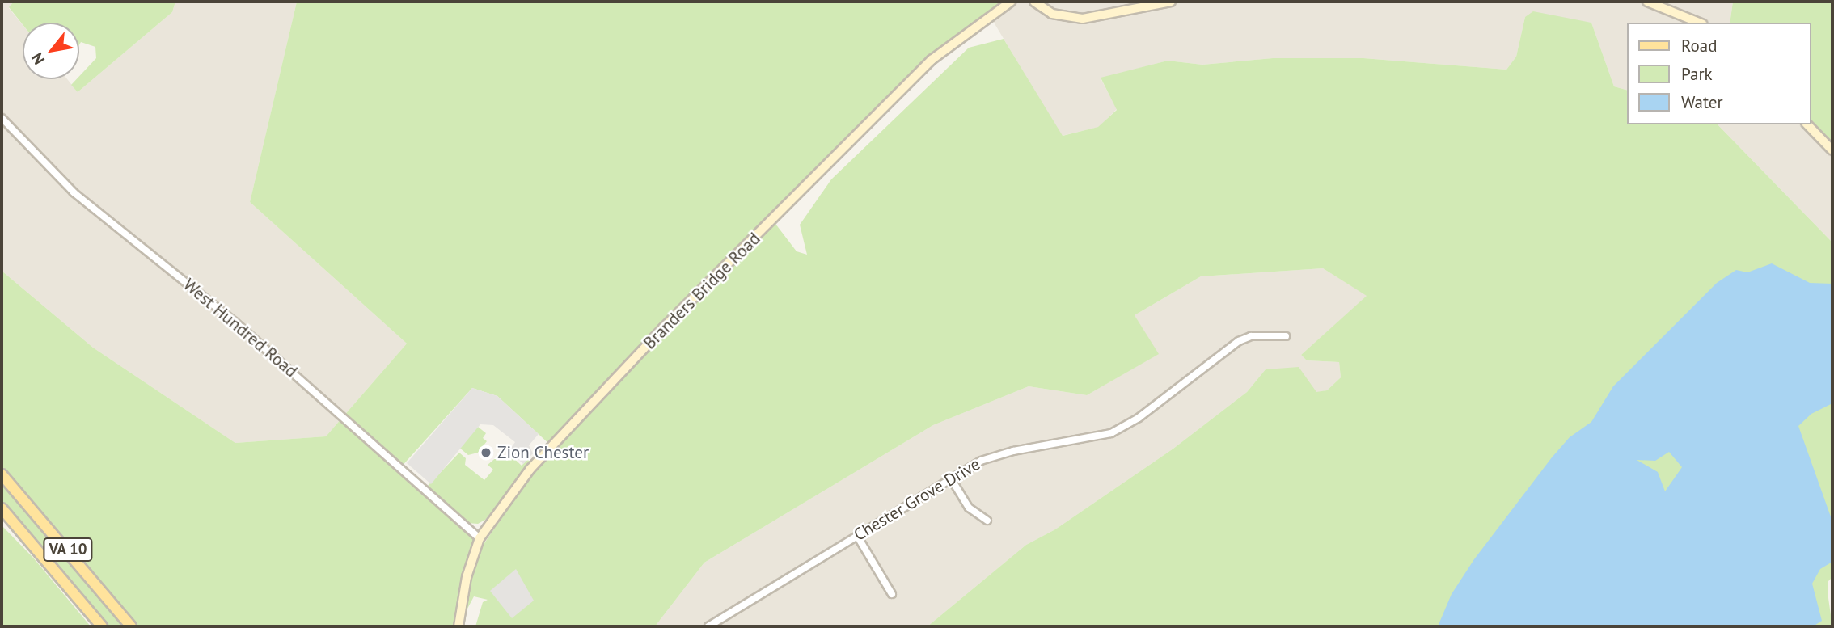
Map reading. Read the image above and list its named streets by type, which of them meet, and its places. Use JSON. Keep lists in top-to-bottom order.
{
  "streets": {
    "main road": ["VA 10"],
    "street": ["Branders Bridge Road", "West Hundred Road", "Chester Grove Drive"]
  },
  "crossings": [
    ["Branders Bridge Road", "West Hundred Road"]
  ],
  "places": ["Zion Chester"],
  "legend": ["Road", "Park", "Water"],
  "north": "bottom left"
}
